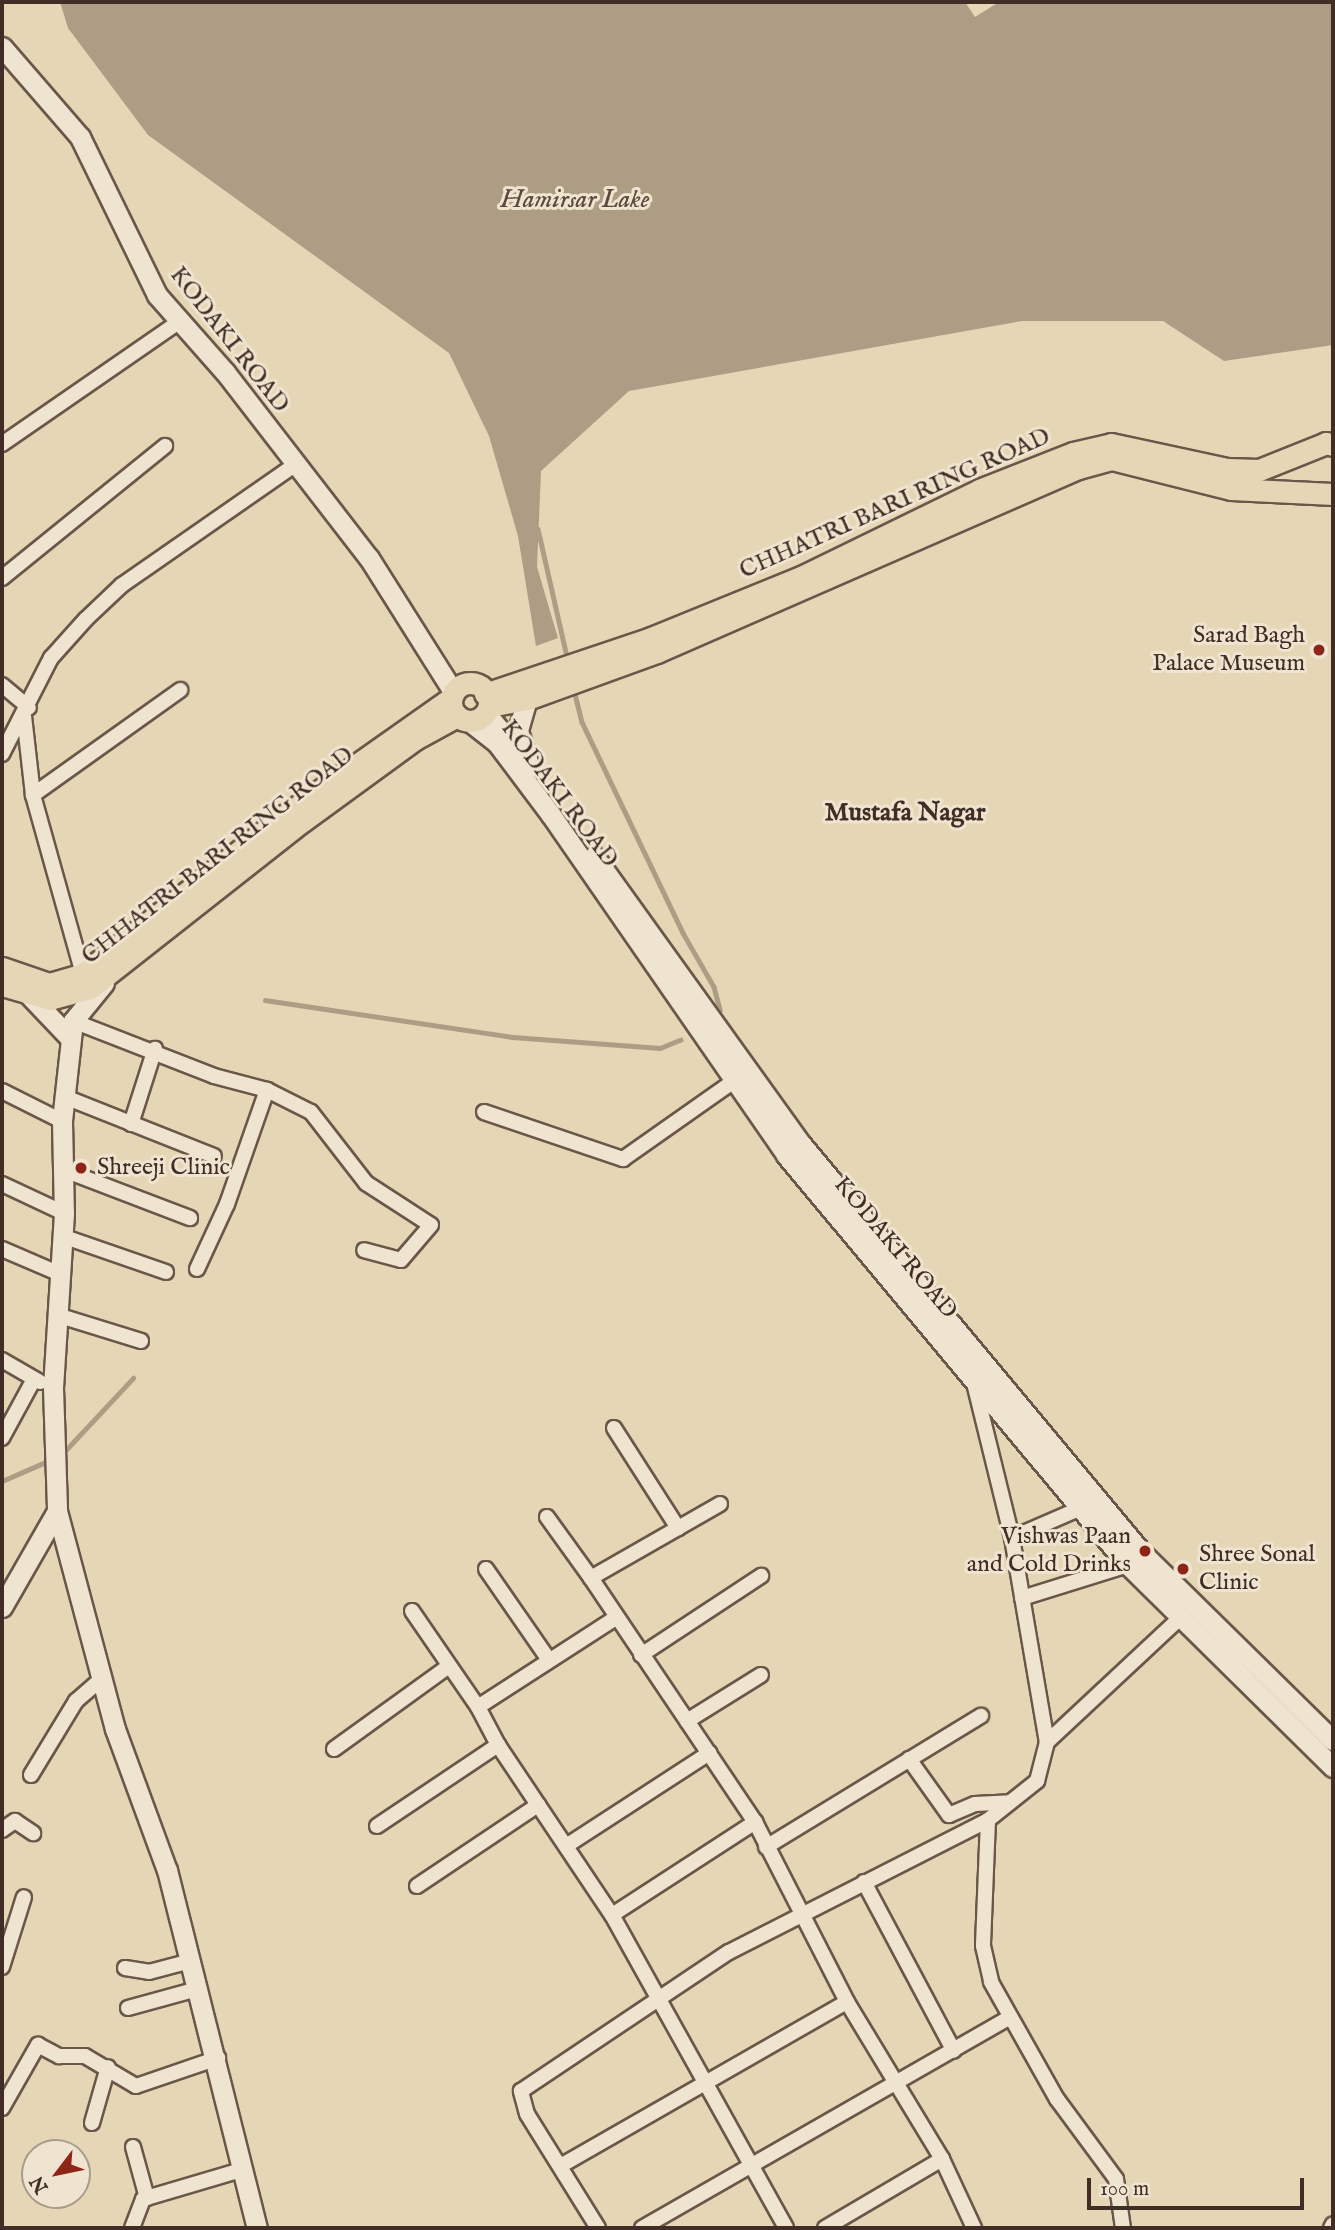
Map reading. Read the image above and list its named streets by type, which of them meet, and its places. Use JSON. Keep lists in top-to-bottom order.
{
  "streets": {
    "main road": ["KODAKI ROAD", "CHHATRI BARI RING ROAD"]
  },
  "crossings": [
    ["KODAKI ROAD", "CHHATRI BARI RING ROAD"]
  ],
  "districts": ["Mustafa Nagar"],
  "water": ["Hamirsar Lake"],
  "places": [
    "Sarad Bagh Palace Museum",
    "Shreeji Clinic",
    "Vishwas Paan and Cold Drinks",
    "Shree Sonal Clinic"
  ],
  "scale_bar": "100 m",
  "north": "bottom left"
}
